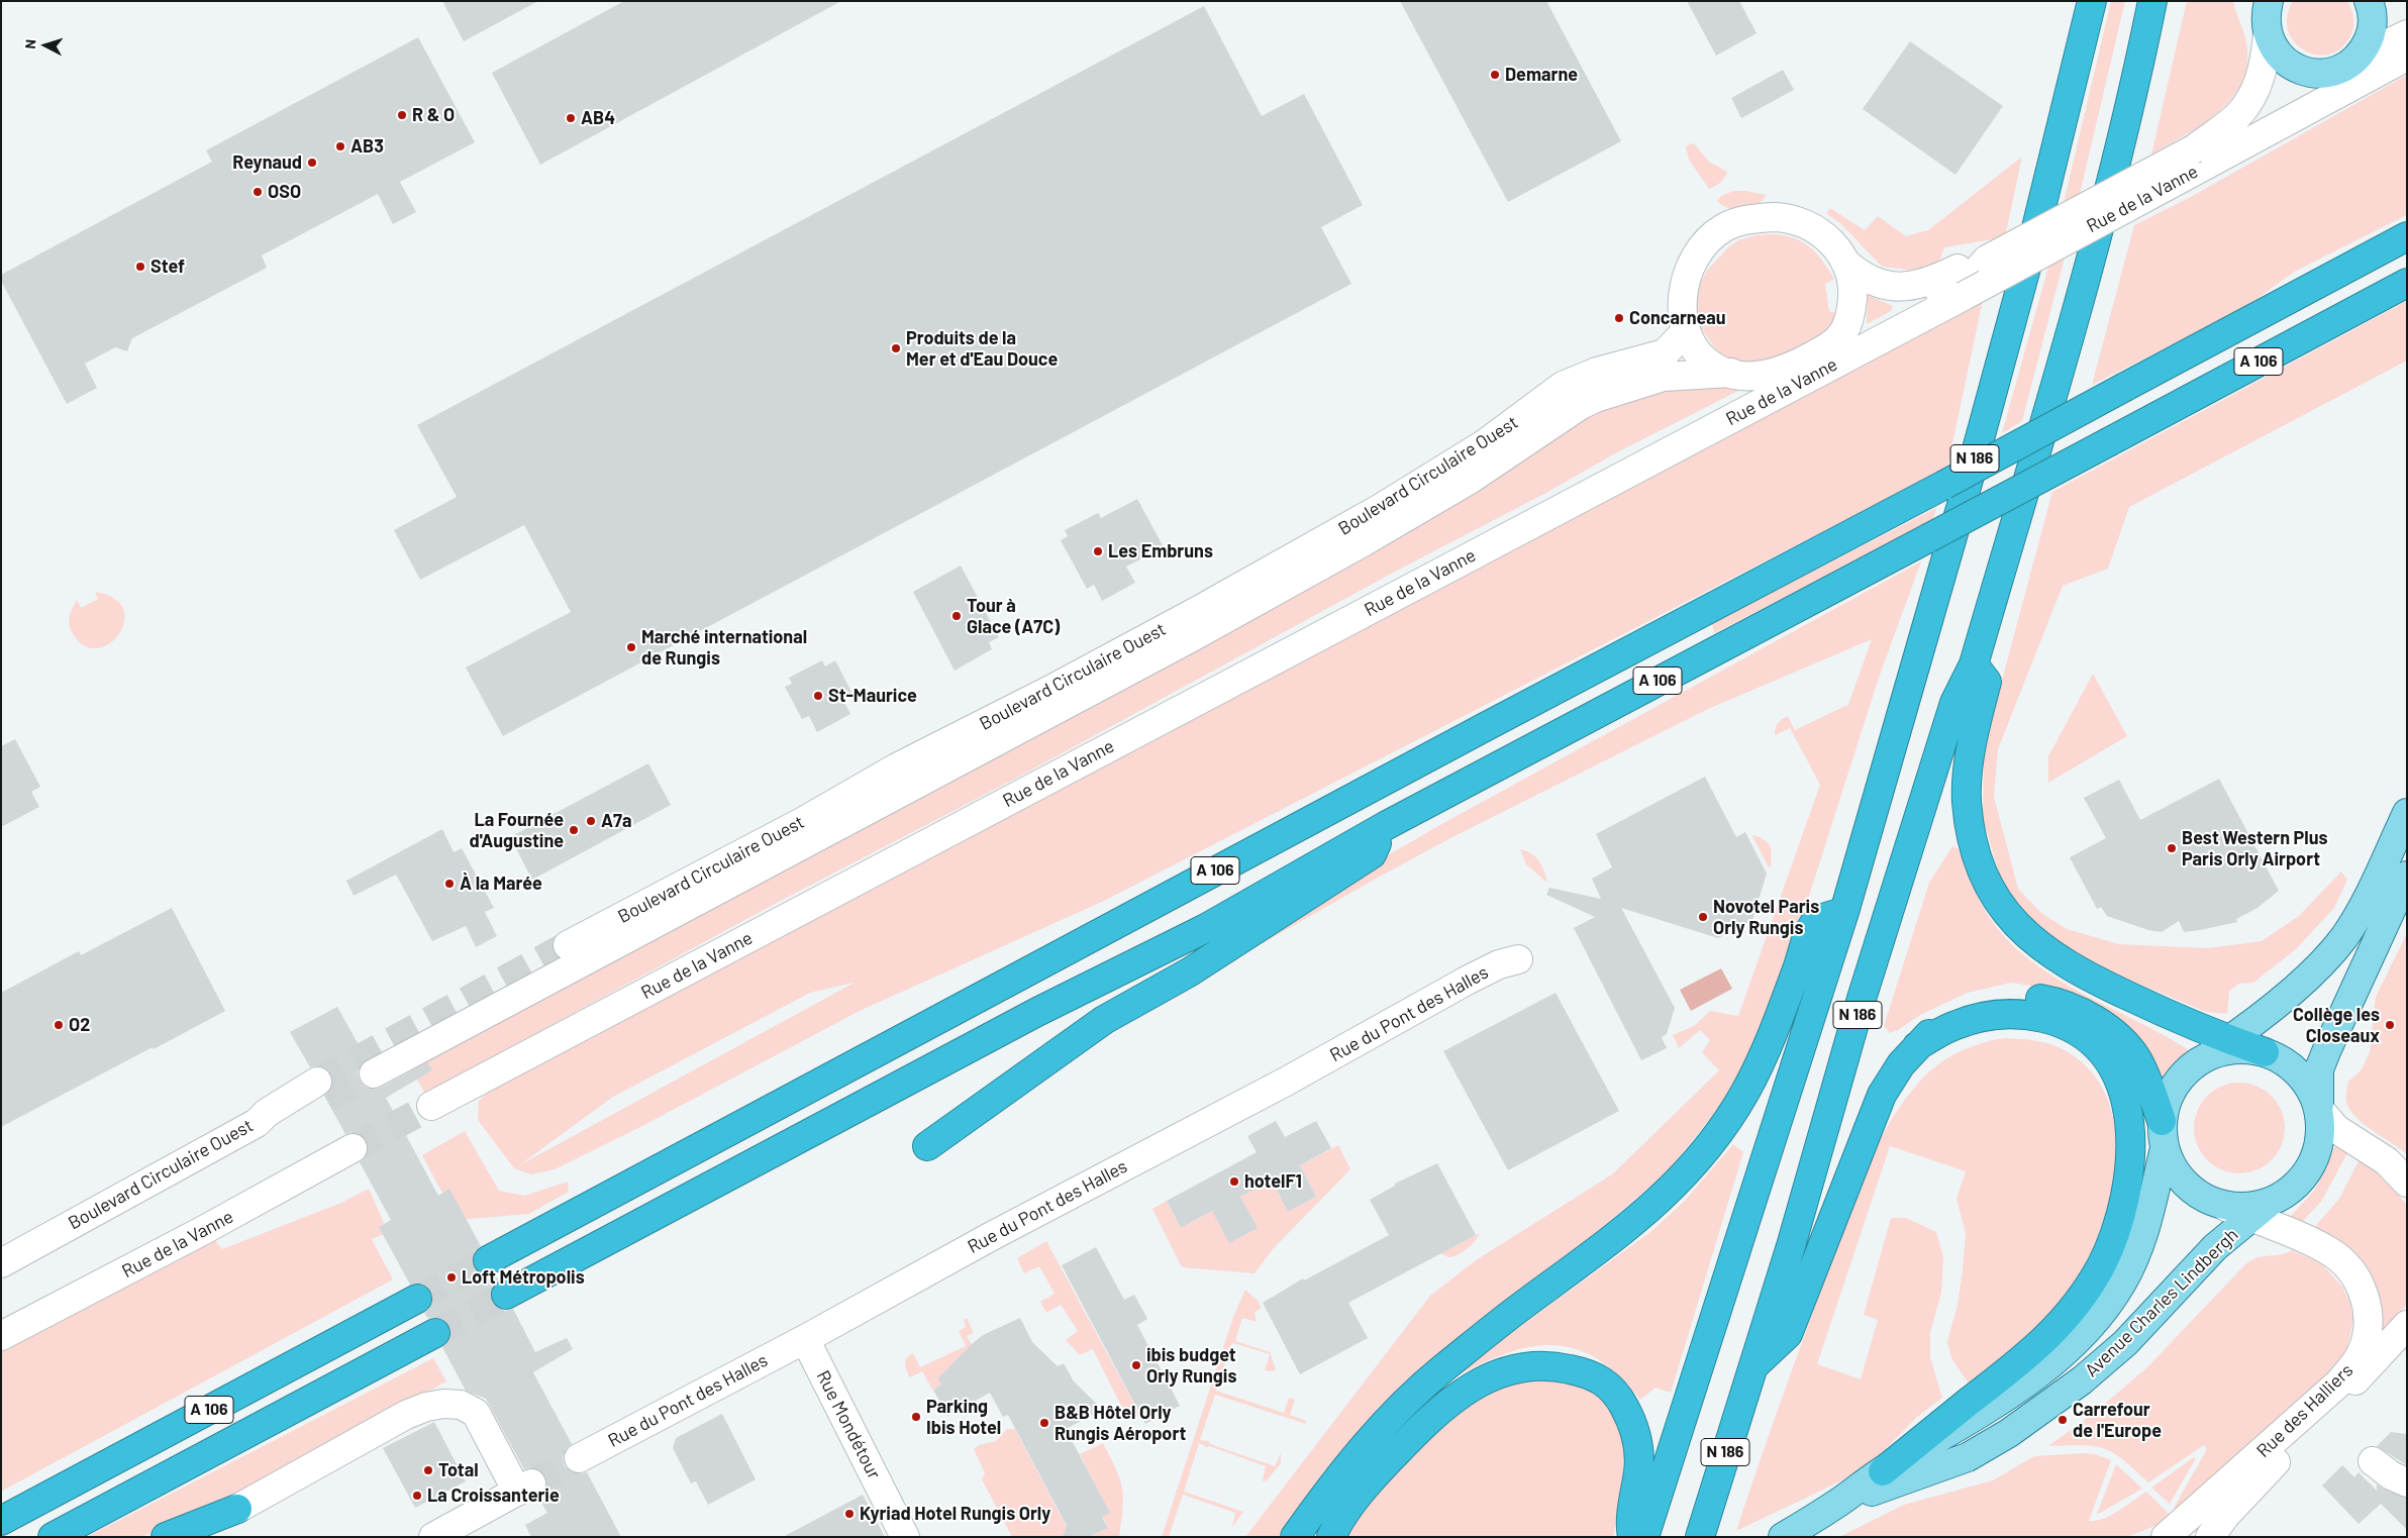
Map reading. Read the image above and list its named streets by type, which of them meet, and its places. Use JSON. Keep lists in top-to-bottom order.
{
  "streets": {
    "highway": ["A 106", "N 186"],
    "main road": ["Avenue Charles Lindbergh"],
    "street": [
      "Rue de la Vanne",
      "Boulevard Circulaire Ouest",
      "Rue du Pont des Halles",
      "Rue des Halliers",
      "Rue Mondétour"
    ]
  },
  "crossings": [
    ["Rue du Pont des Halles", "Rue Mondétour"],
    ["Avenue Charles Lindbergh", "Rue des Halliers"]
  ],
  "places": [
    "Demarne",
    "R & O",
    "AB4",
    "AB3",
    "Reynaud",
    "OSO",
    "Stef",
    "Concarneau",
    "Produits de la Mer et d'Eau Douce",
    "Les Embruns",
    "Tour à Glace (A7C)",
    "Marché international de Rungis",
    "St-Maurice",
    "A7a",
    "La Fournée d'Augustine",
    "Best Western Plus Paris Orly Airport",
    "À la Marée",
    "Novotel Paris Orly Rungis",
    "O2",
    "Collège les Closeaux",
    "hotelF1",
    "Loft Métropolis",
    "ibis budget Orly Rungis",
    "Parking Ibis Hotel",
    "Carrefour de l'Europe",
    "B&B Hôtel Orly Rungis Aéroport",
    "Total",
    "La Croissanterie",
    "Kyriad Hotel Rungis Orly"
  ],
  "north": "left"
}
